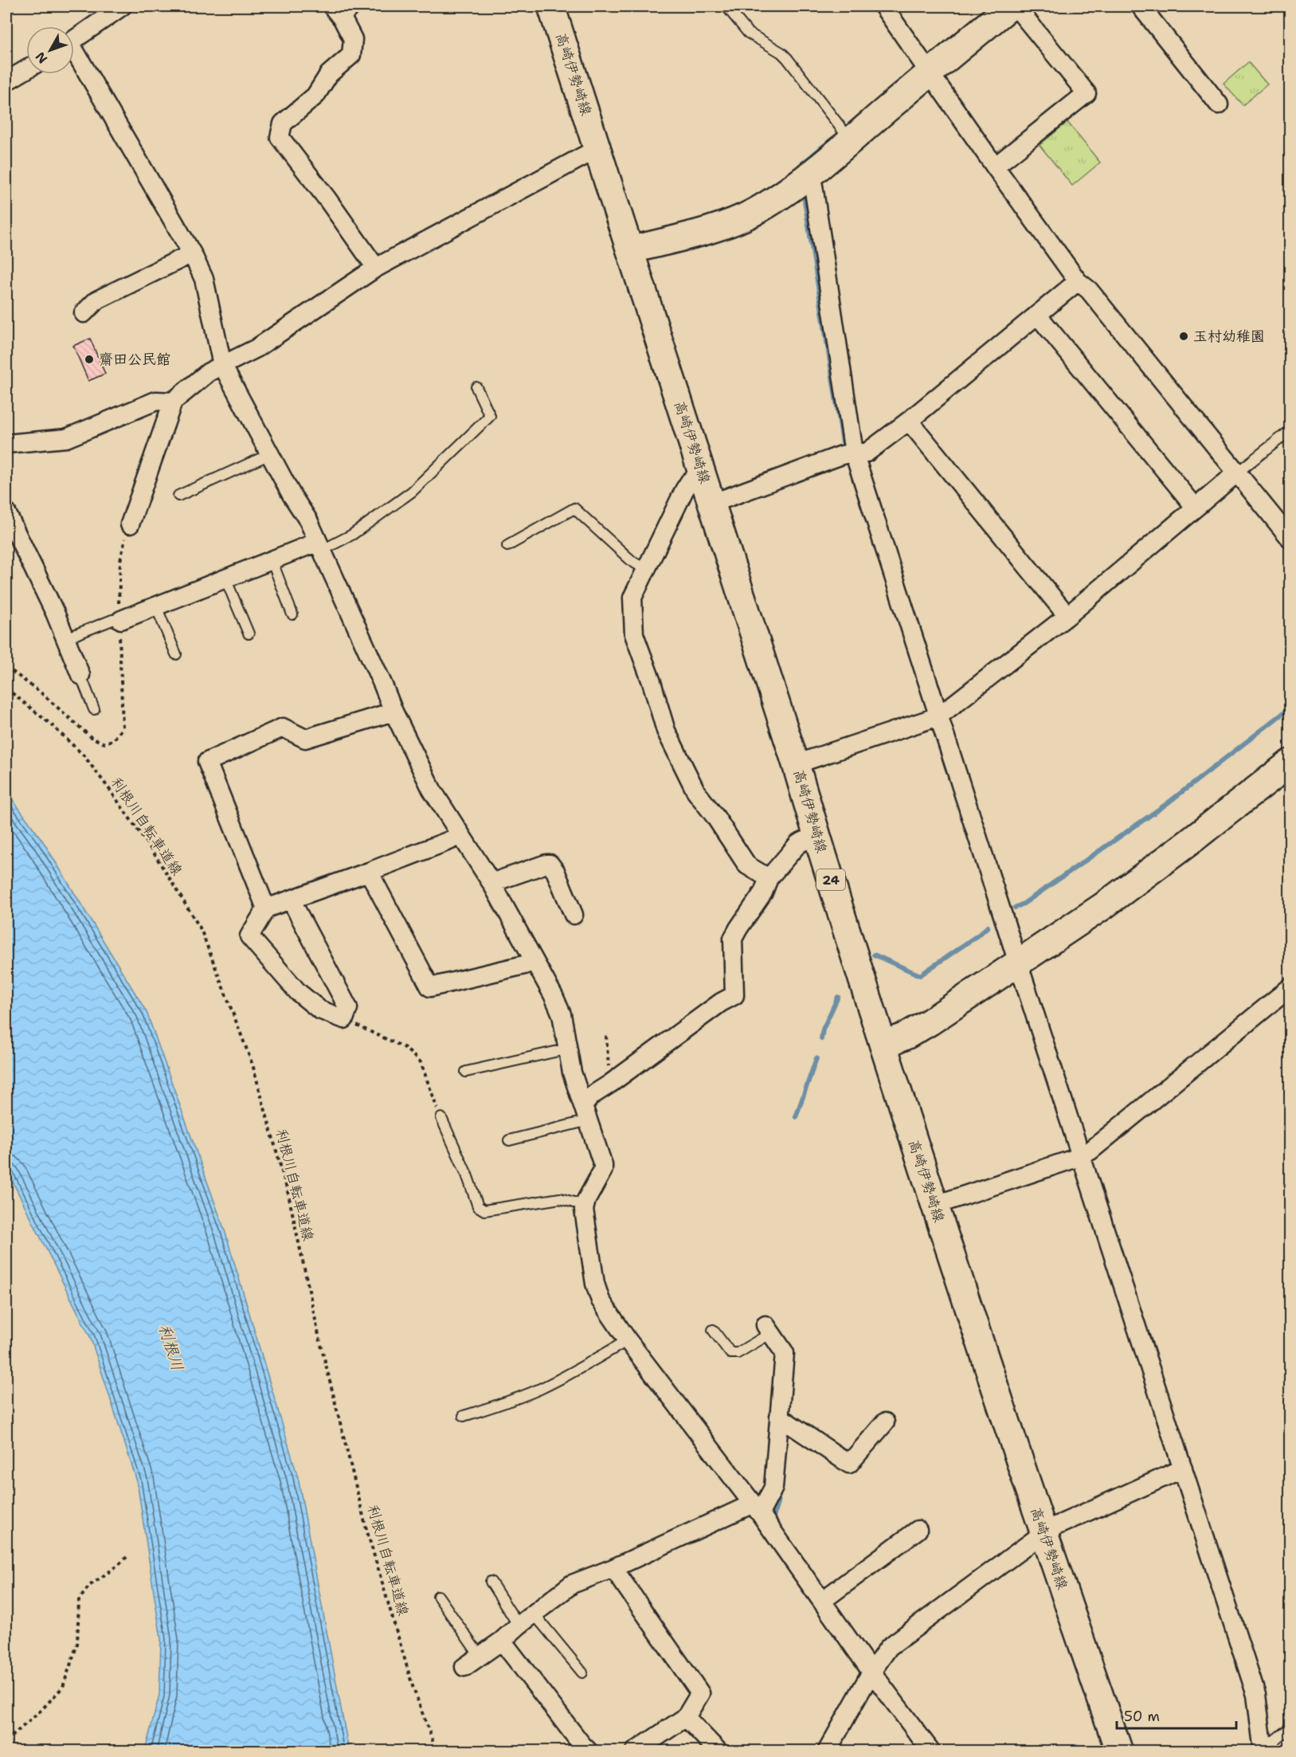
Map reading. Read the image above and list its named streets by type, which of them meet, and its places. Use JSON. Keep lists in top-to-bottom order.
{
  "streets": {
    "main road": ["高崎伊勢崎線", "24"],
    "path": ["利根川自転車道線"]
  },
  "water": ["利根川"],
  "places": ["玉村幼稚園", "齋田公民館"],
  "scale_bar": "50 m",
  "north": "bottom left"
}
